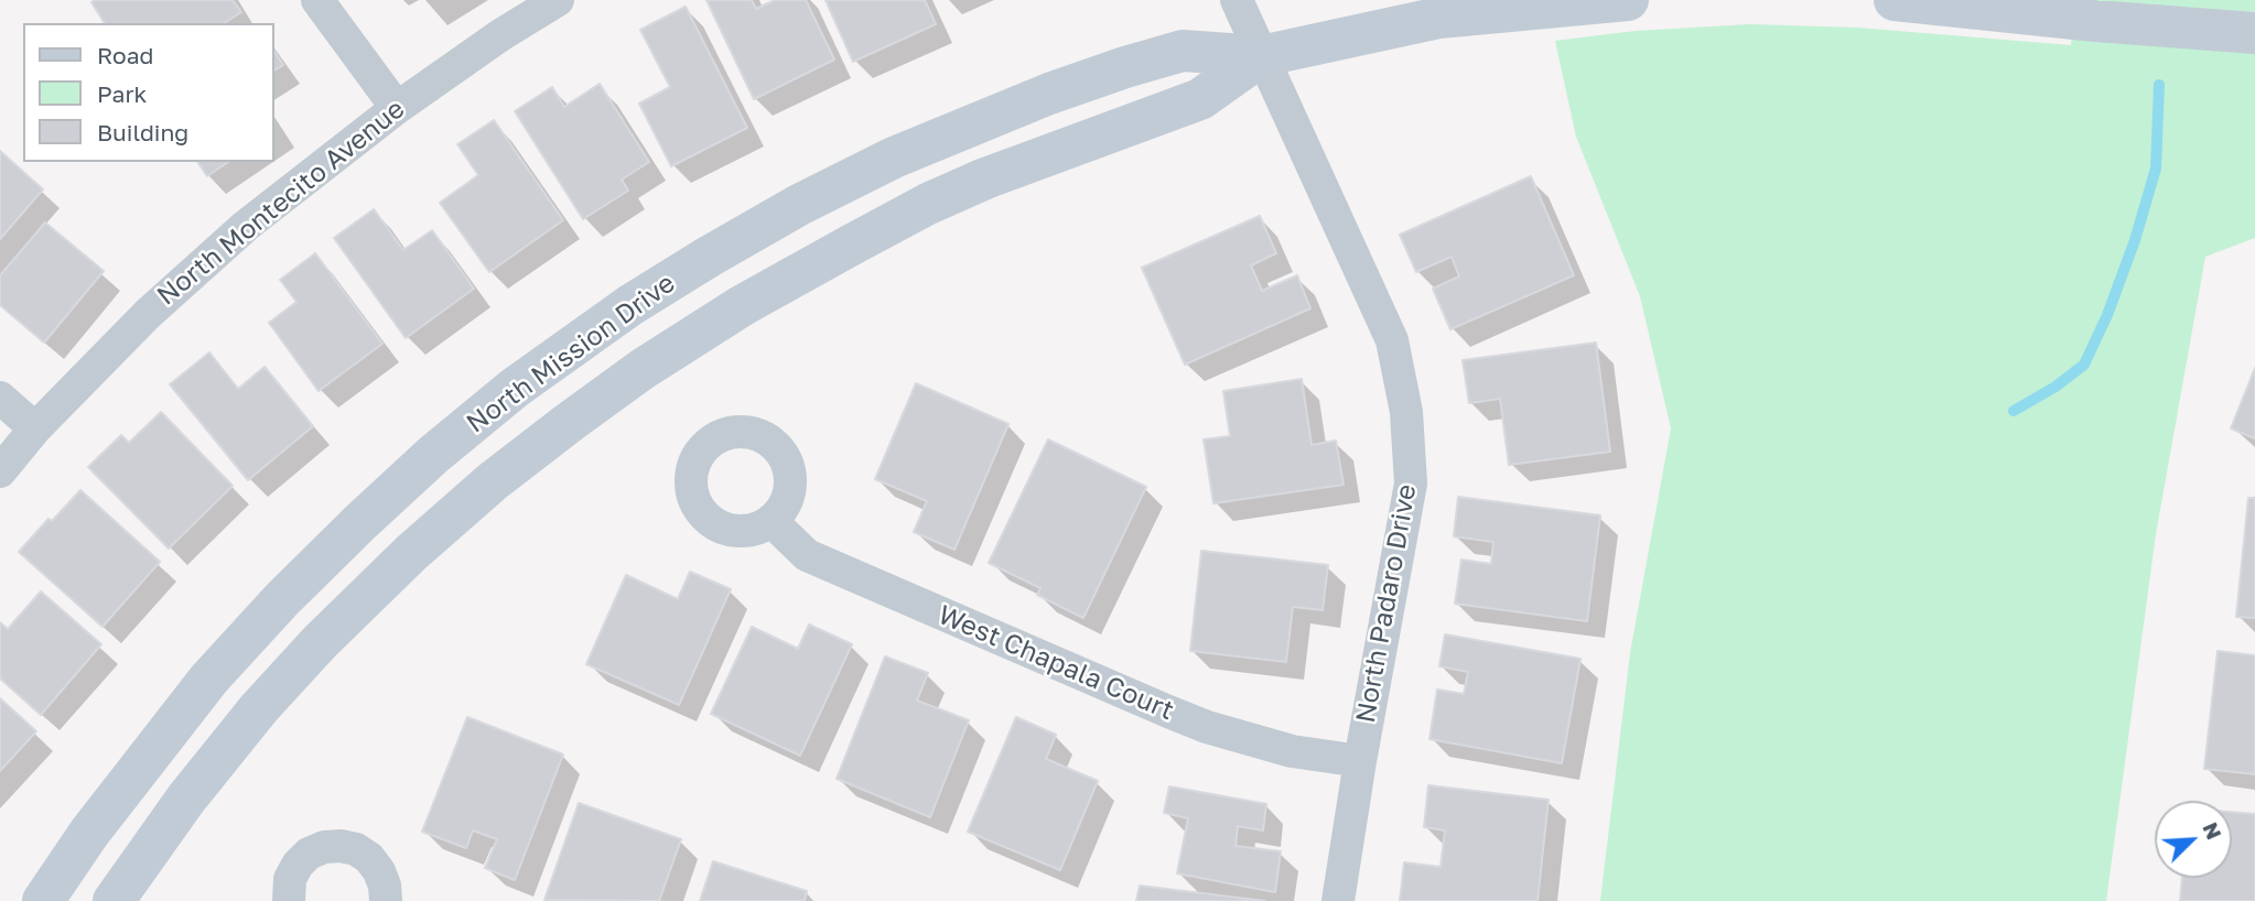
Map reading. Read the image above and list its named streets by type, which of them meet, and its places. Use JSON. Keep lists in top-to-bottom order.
{
  "streets": {
    "street": [
      "North Montecito Avenue",
      "North Mission Drive",
      "North Padaro Drive",
      "West Chapala Court"
    ]
  },
  "crossings": [
    ["North Mission Drive", "North Padaro Drive"],
    ["North Padaro Drive", "West Chapala Court"]
  ],
  "legend": ["Road", "Park", "Building"],
  "north": "top right"
}
